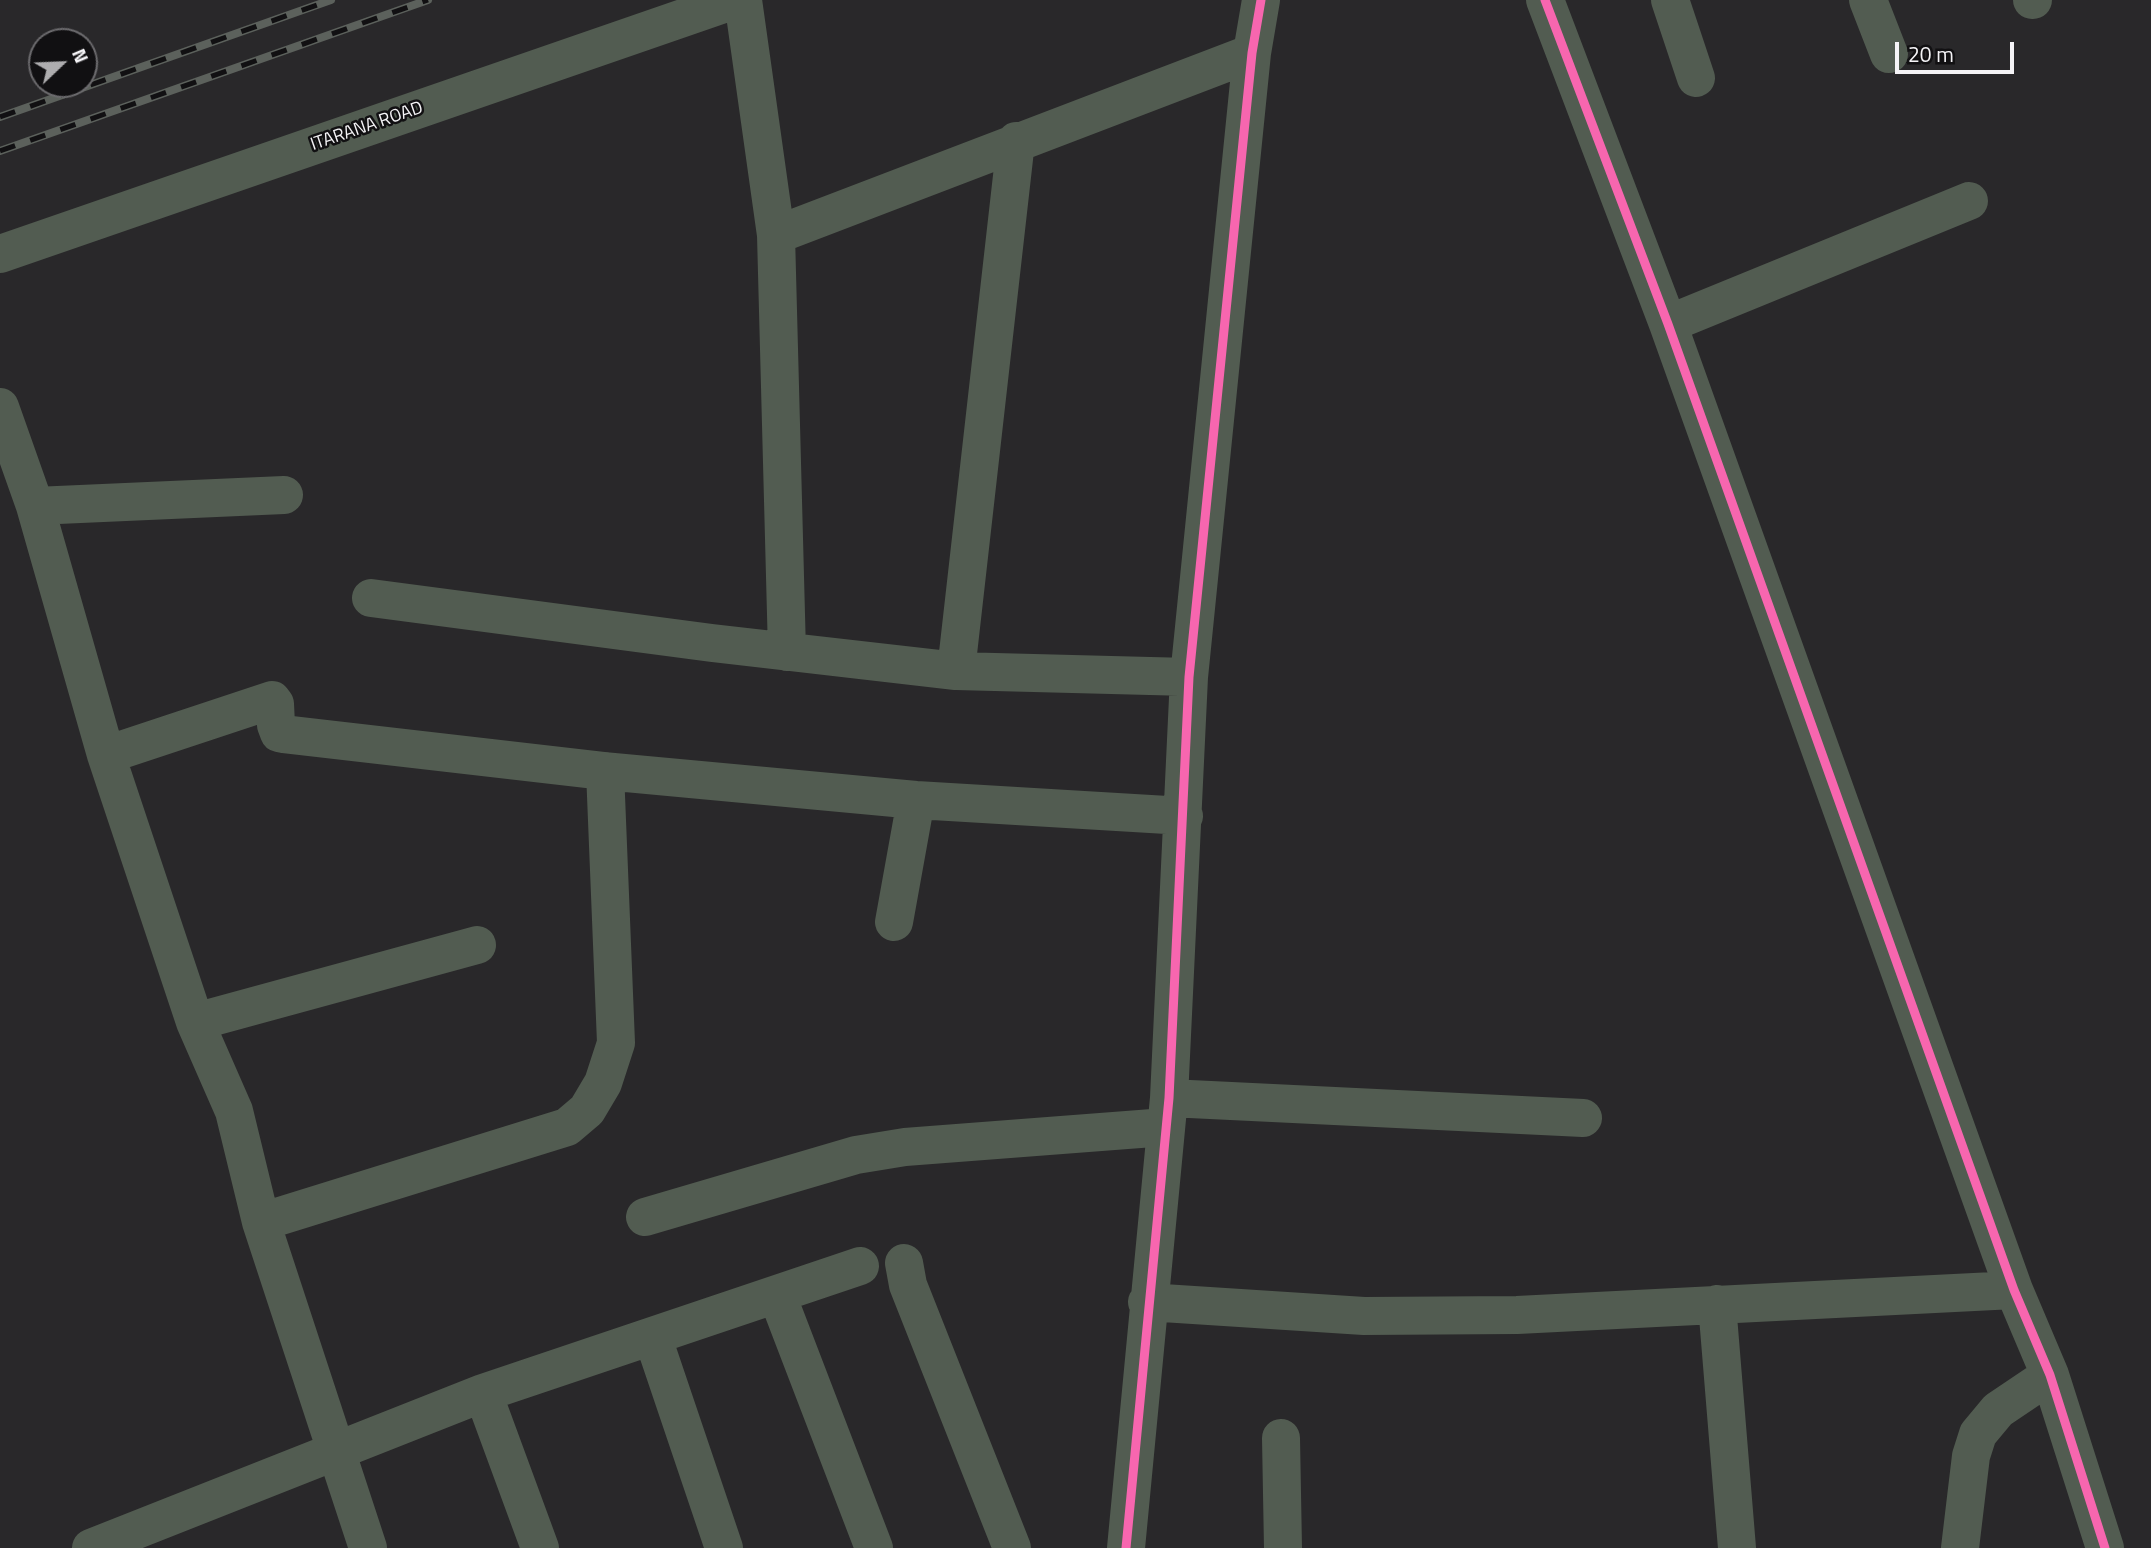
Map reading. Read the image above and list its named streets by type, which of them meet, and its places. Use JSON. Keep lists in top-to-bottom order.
{
  "streets": {
    "street": ["ITARANA ROAD"]
  },
  "scale_bar": "20 m",
  "north": "top right"
}
